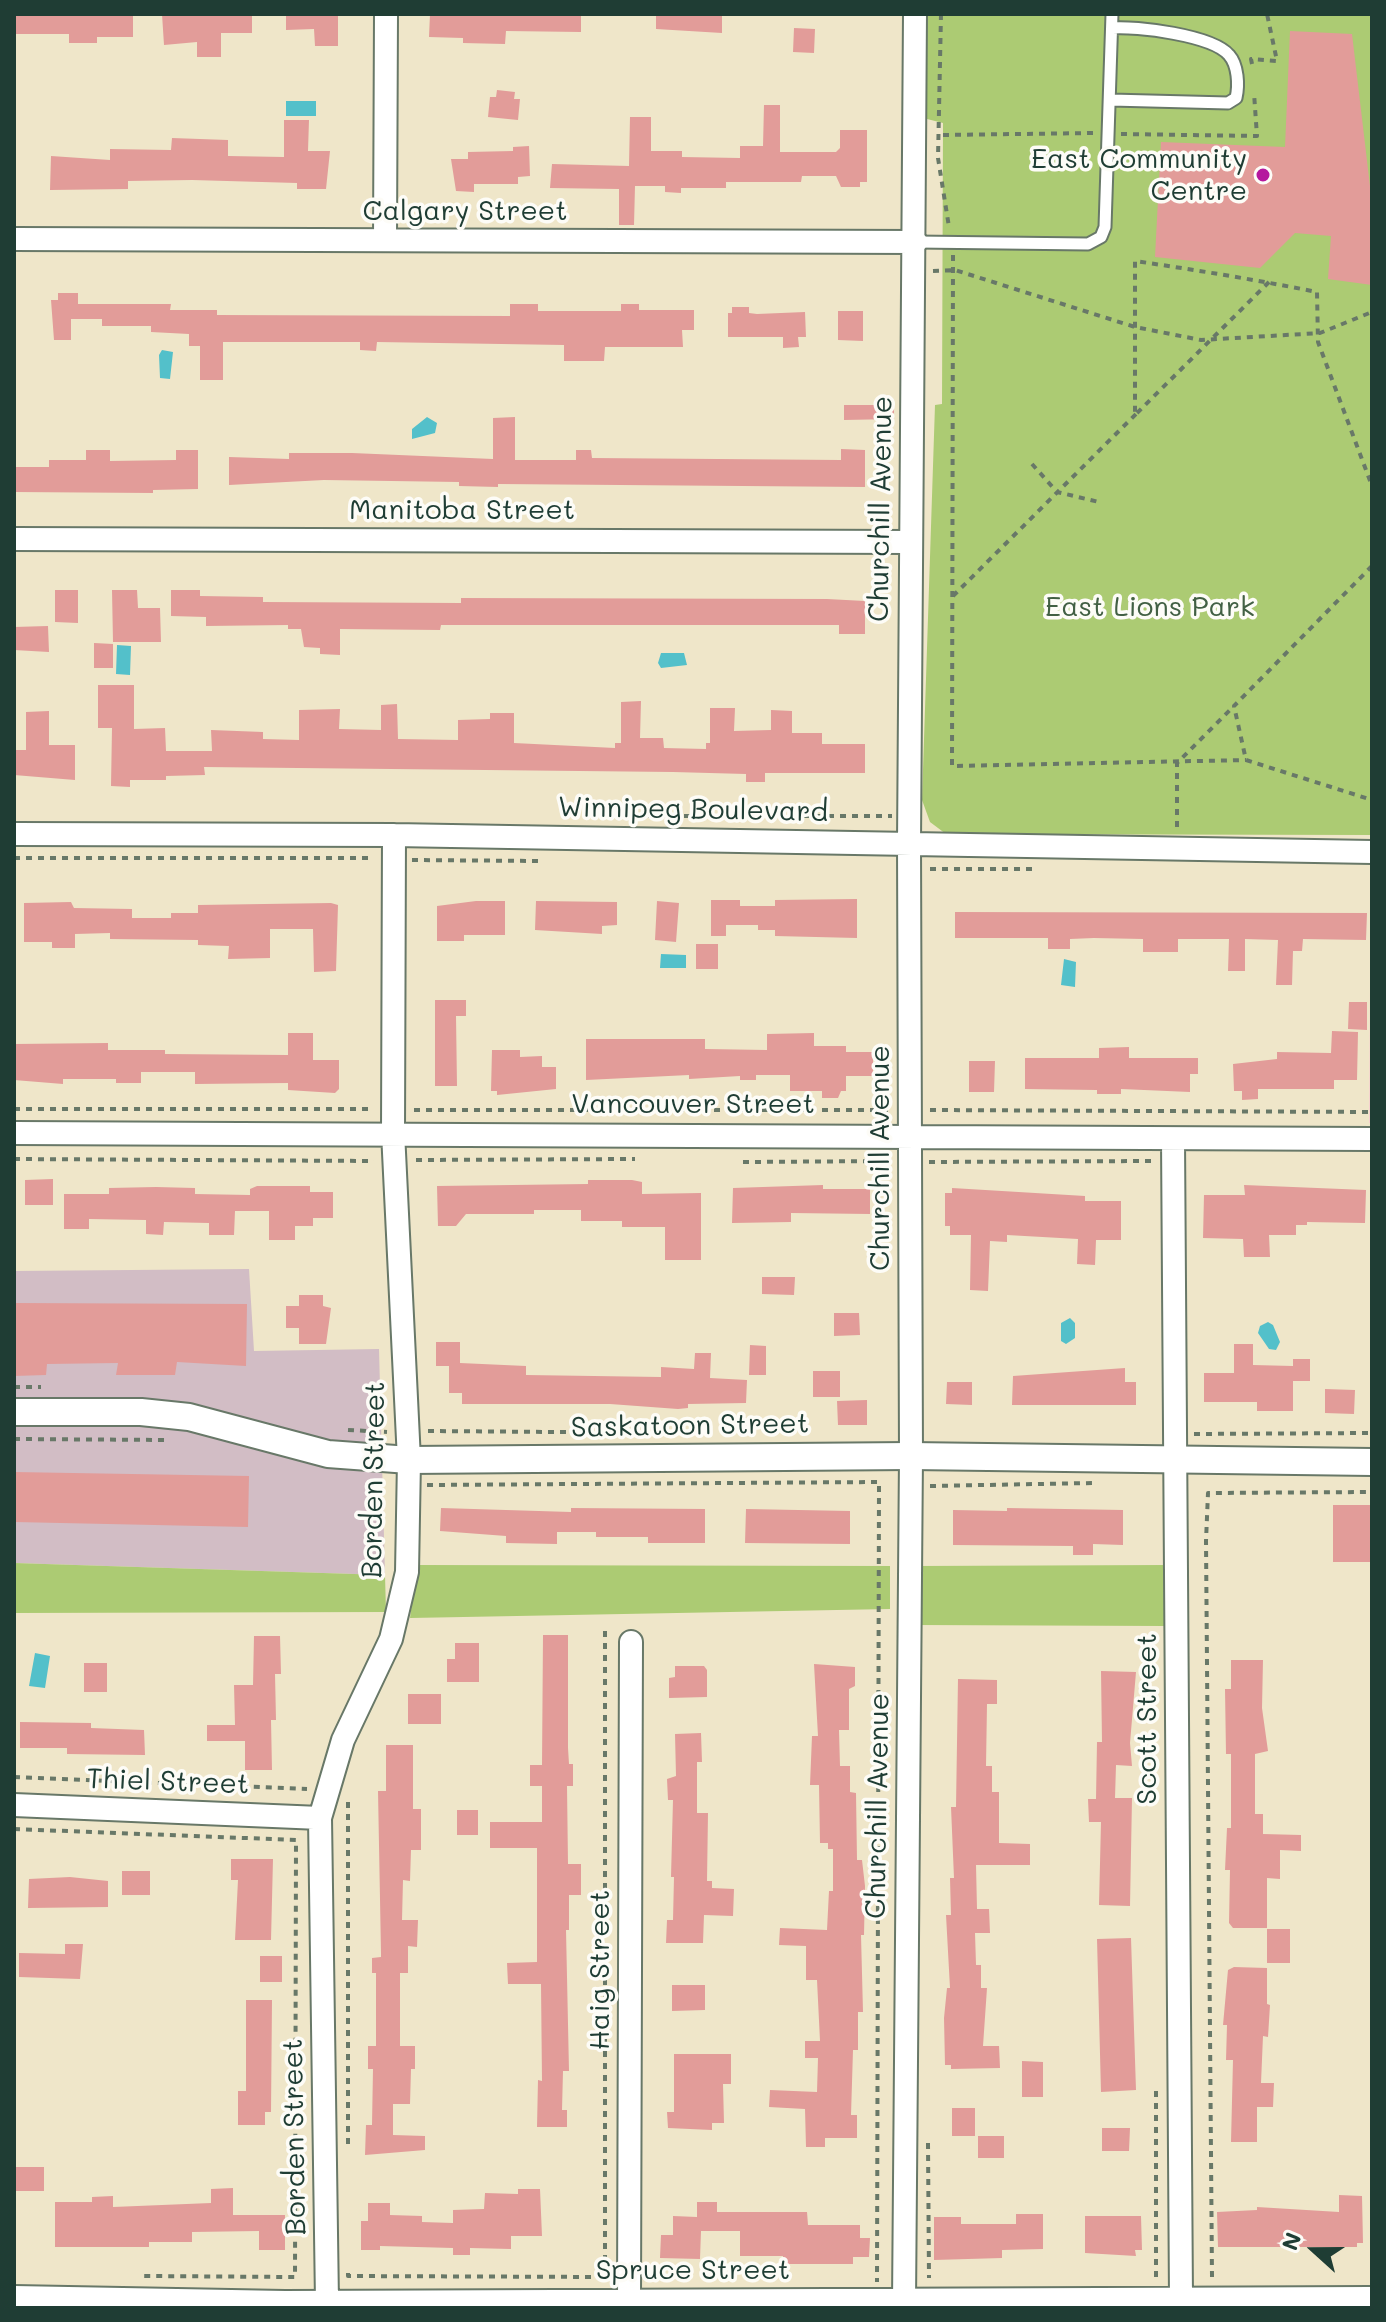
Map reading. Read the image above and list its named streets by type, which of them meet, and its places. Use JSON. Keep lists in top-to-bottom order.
{
  "streets": {
    "street": [
      "Calgary Street",
      "Churchill Avenue",
      "Manitoba Street",
      "Winnipeg Boulevard",
      "Vancouver Street",
      "Saskatoon Street",
      "Borden Street",
      "Scott Street",
      "Thiel Street",
      "Haig Street",
      "Spruce Street"
    ]
  },
  "crossings": [
    ["Calgary Street", "Churchill Avenue"],
    ["Churchill Avenue", "Manitoba Street"],
    ["Churchill Avenue", "Winnipeg Boulevard"],
    ["Churchill Avenue", "Vancouver Street"],
    ["Churchill Avenue", "Saskatoon Street"],
    ["Churchill Avenue", "Spruce Street"],
    ["Winnipeg Boulevard", "Borden Street"],
    ["Vancouver Street", "Borden Street"],
    ["Vancouver Street", "Scott Street"],
    ["Saskatoon Street", "Borden Street"],
    ["Saskatoon Street", "Scott Street"],
    ["Borden Street", "Thiel Street"],
    ["Borden Street", "Spruce Street"],
    ["Scott Street", "Spruce Street"],
    ["Haig Street", "Spruce Street"]
  ],
  "parks": ["East Lions Park"],
  "places": ["East Community Centre"],
  "north": "left"
}
